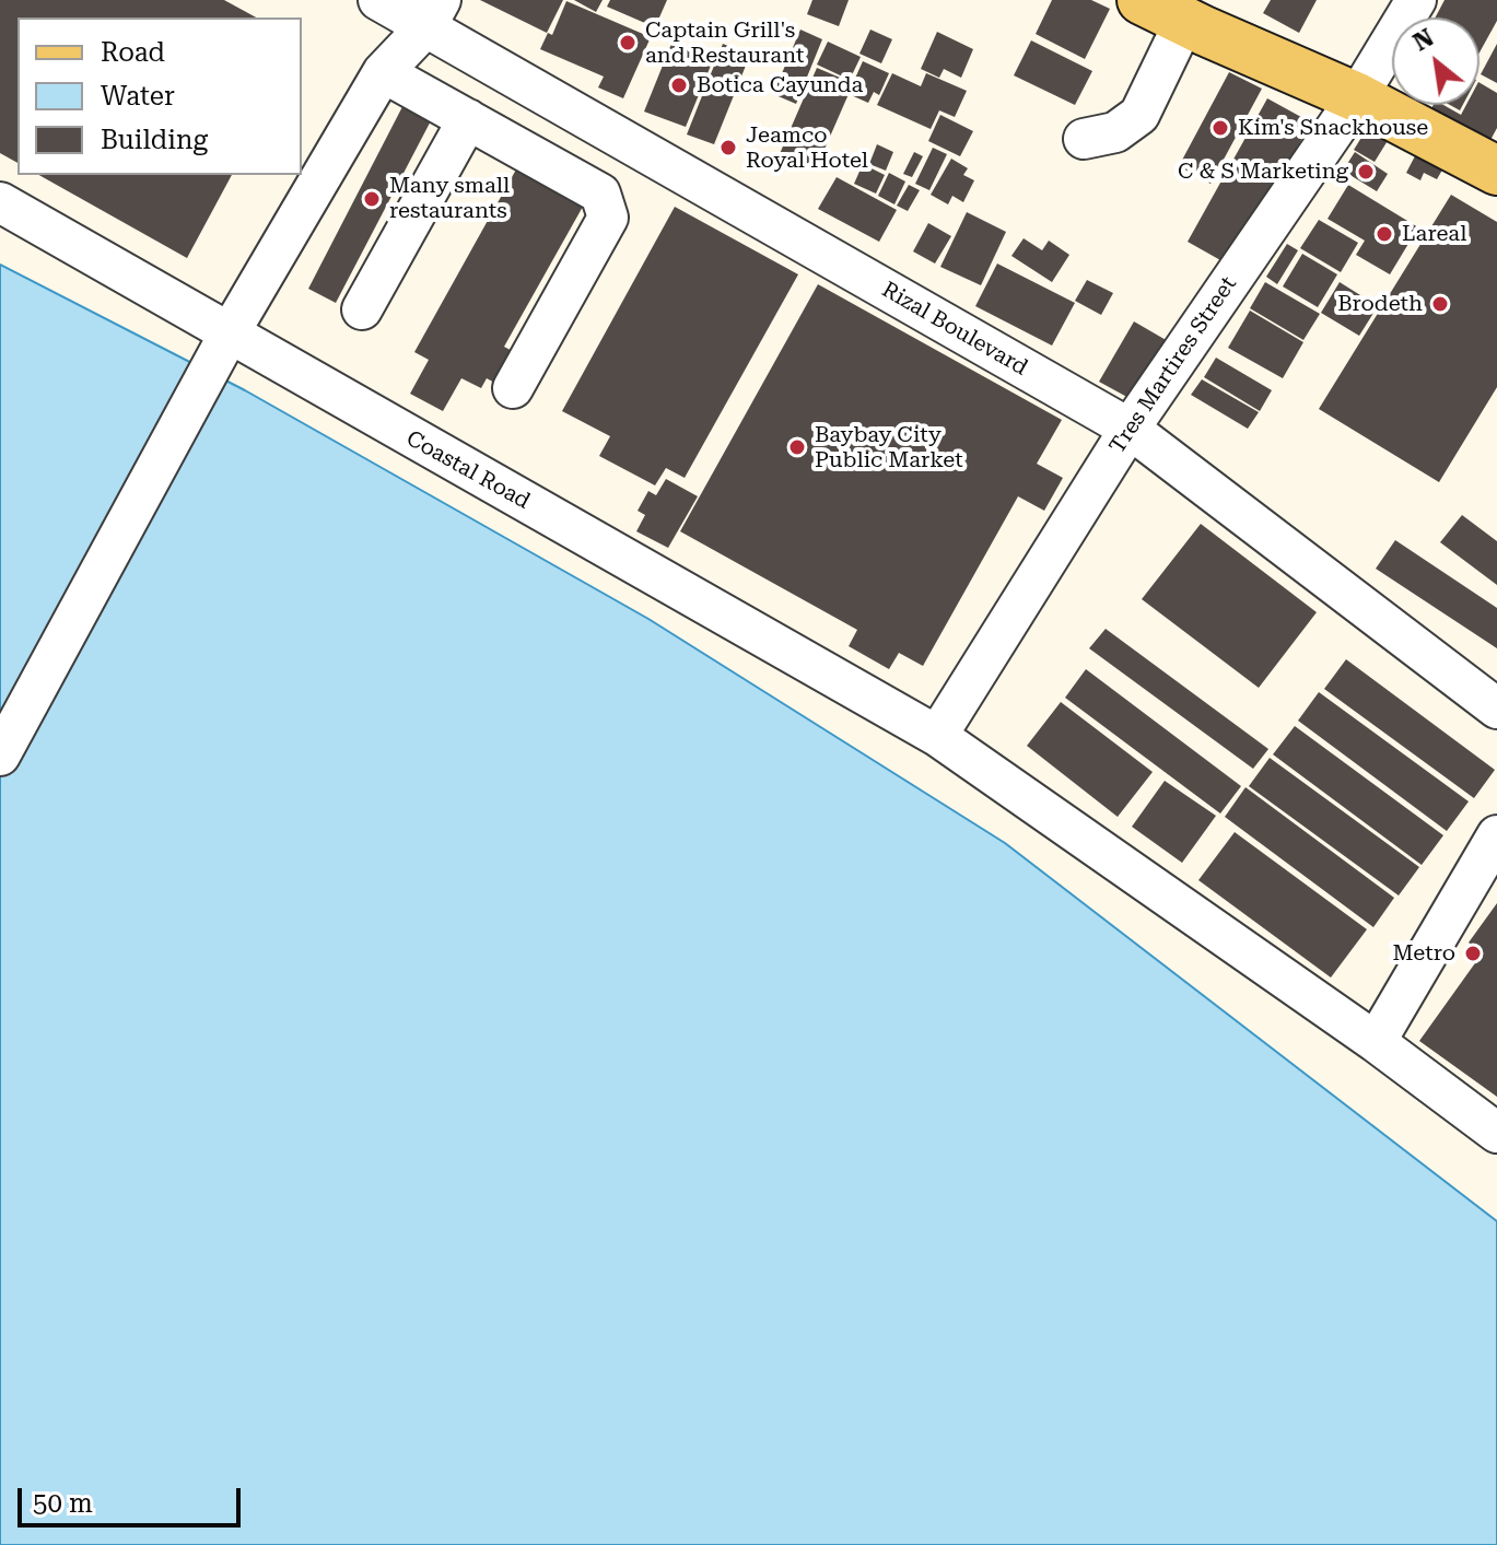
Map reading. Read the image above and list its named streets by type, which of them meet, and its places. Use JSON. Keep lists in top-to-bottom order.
{
  "streets": {
    "street": ["Rizal Boulevard", "Tres Martires Street", "Coastal Road"]
  },
  "crossings": [
    ["Rizal Boulevard", "Tres Martires Street"],
    ["Tres Martires Street", "Coastal Road"]
  ],
  "places": [
    "Captain Grill's and Restaurant",
    "Botica Cayunda",
    "Kim's Snackhouse",
    "Jeamco Royal Hotel",
    "C & S Marketing",
    "Many small restaurants",
    "Lareal",
    "Brodeth",
    "Baybay City Public Market",
    "Metro"
  ],
  "legend": ["Road", "Water", "Building"],
  "scale_bar": "50 m",
  "north": "top left"
}
